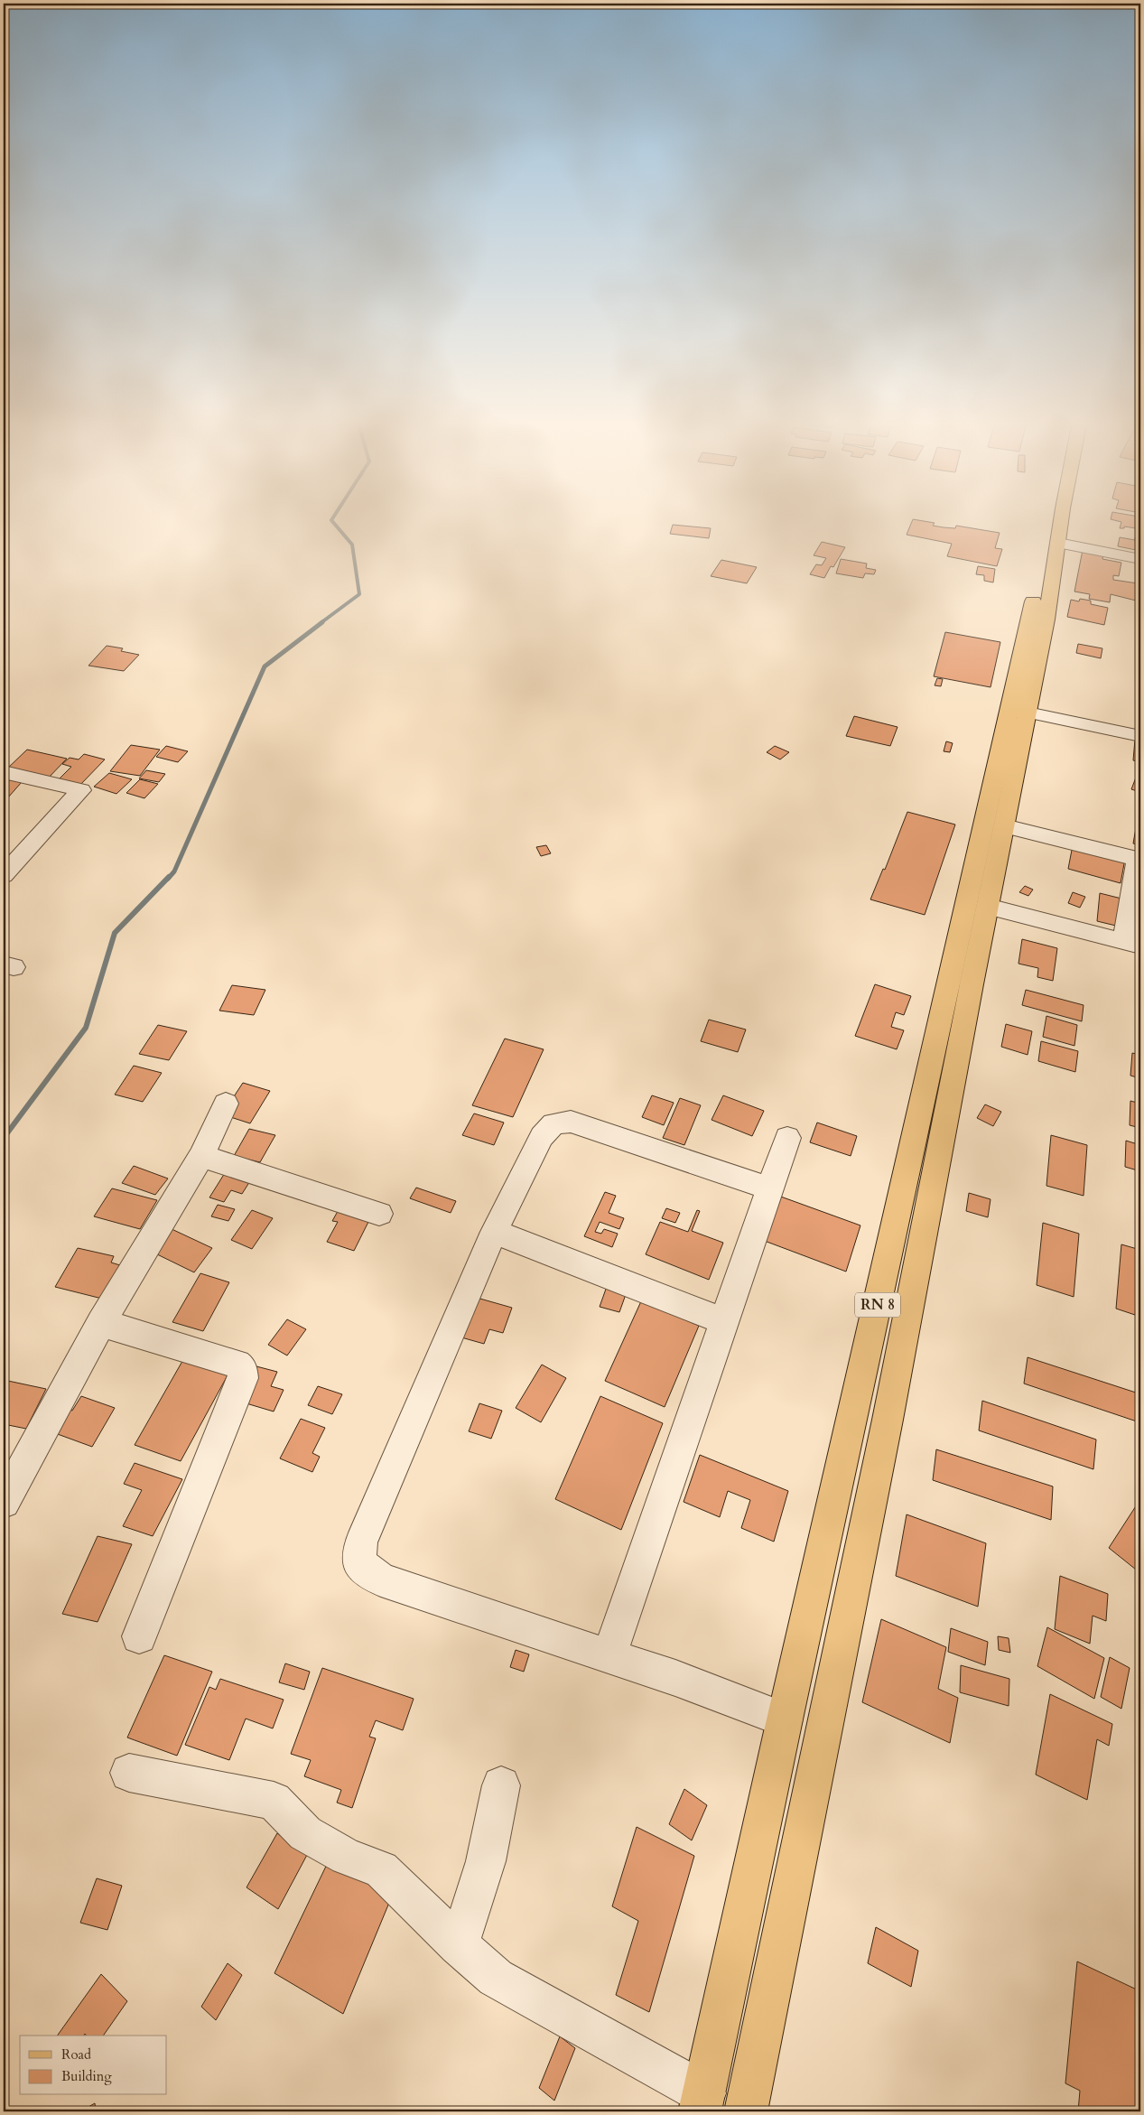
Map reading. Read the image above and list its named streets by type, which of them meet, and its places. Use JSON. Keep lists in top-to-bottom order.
{
  "streets": {
    "main road": ["RN 8"]
  },
  "legend": ["Road", "Building"]
}
